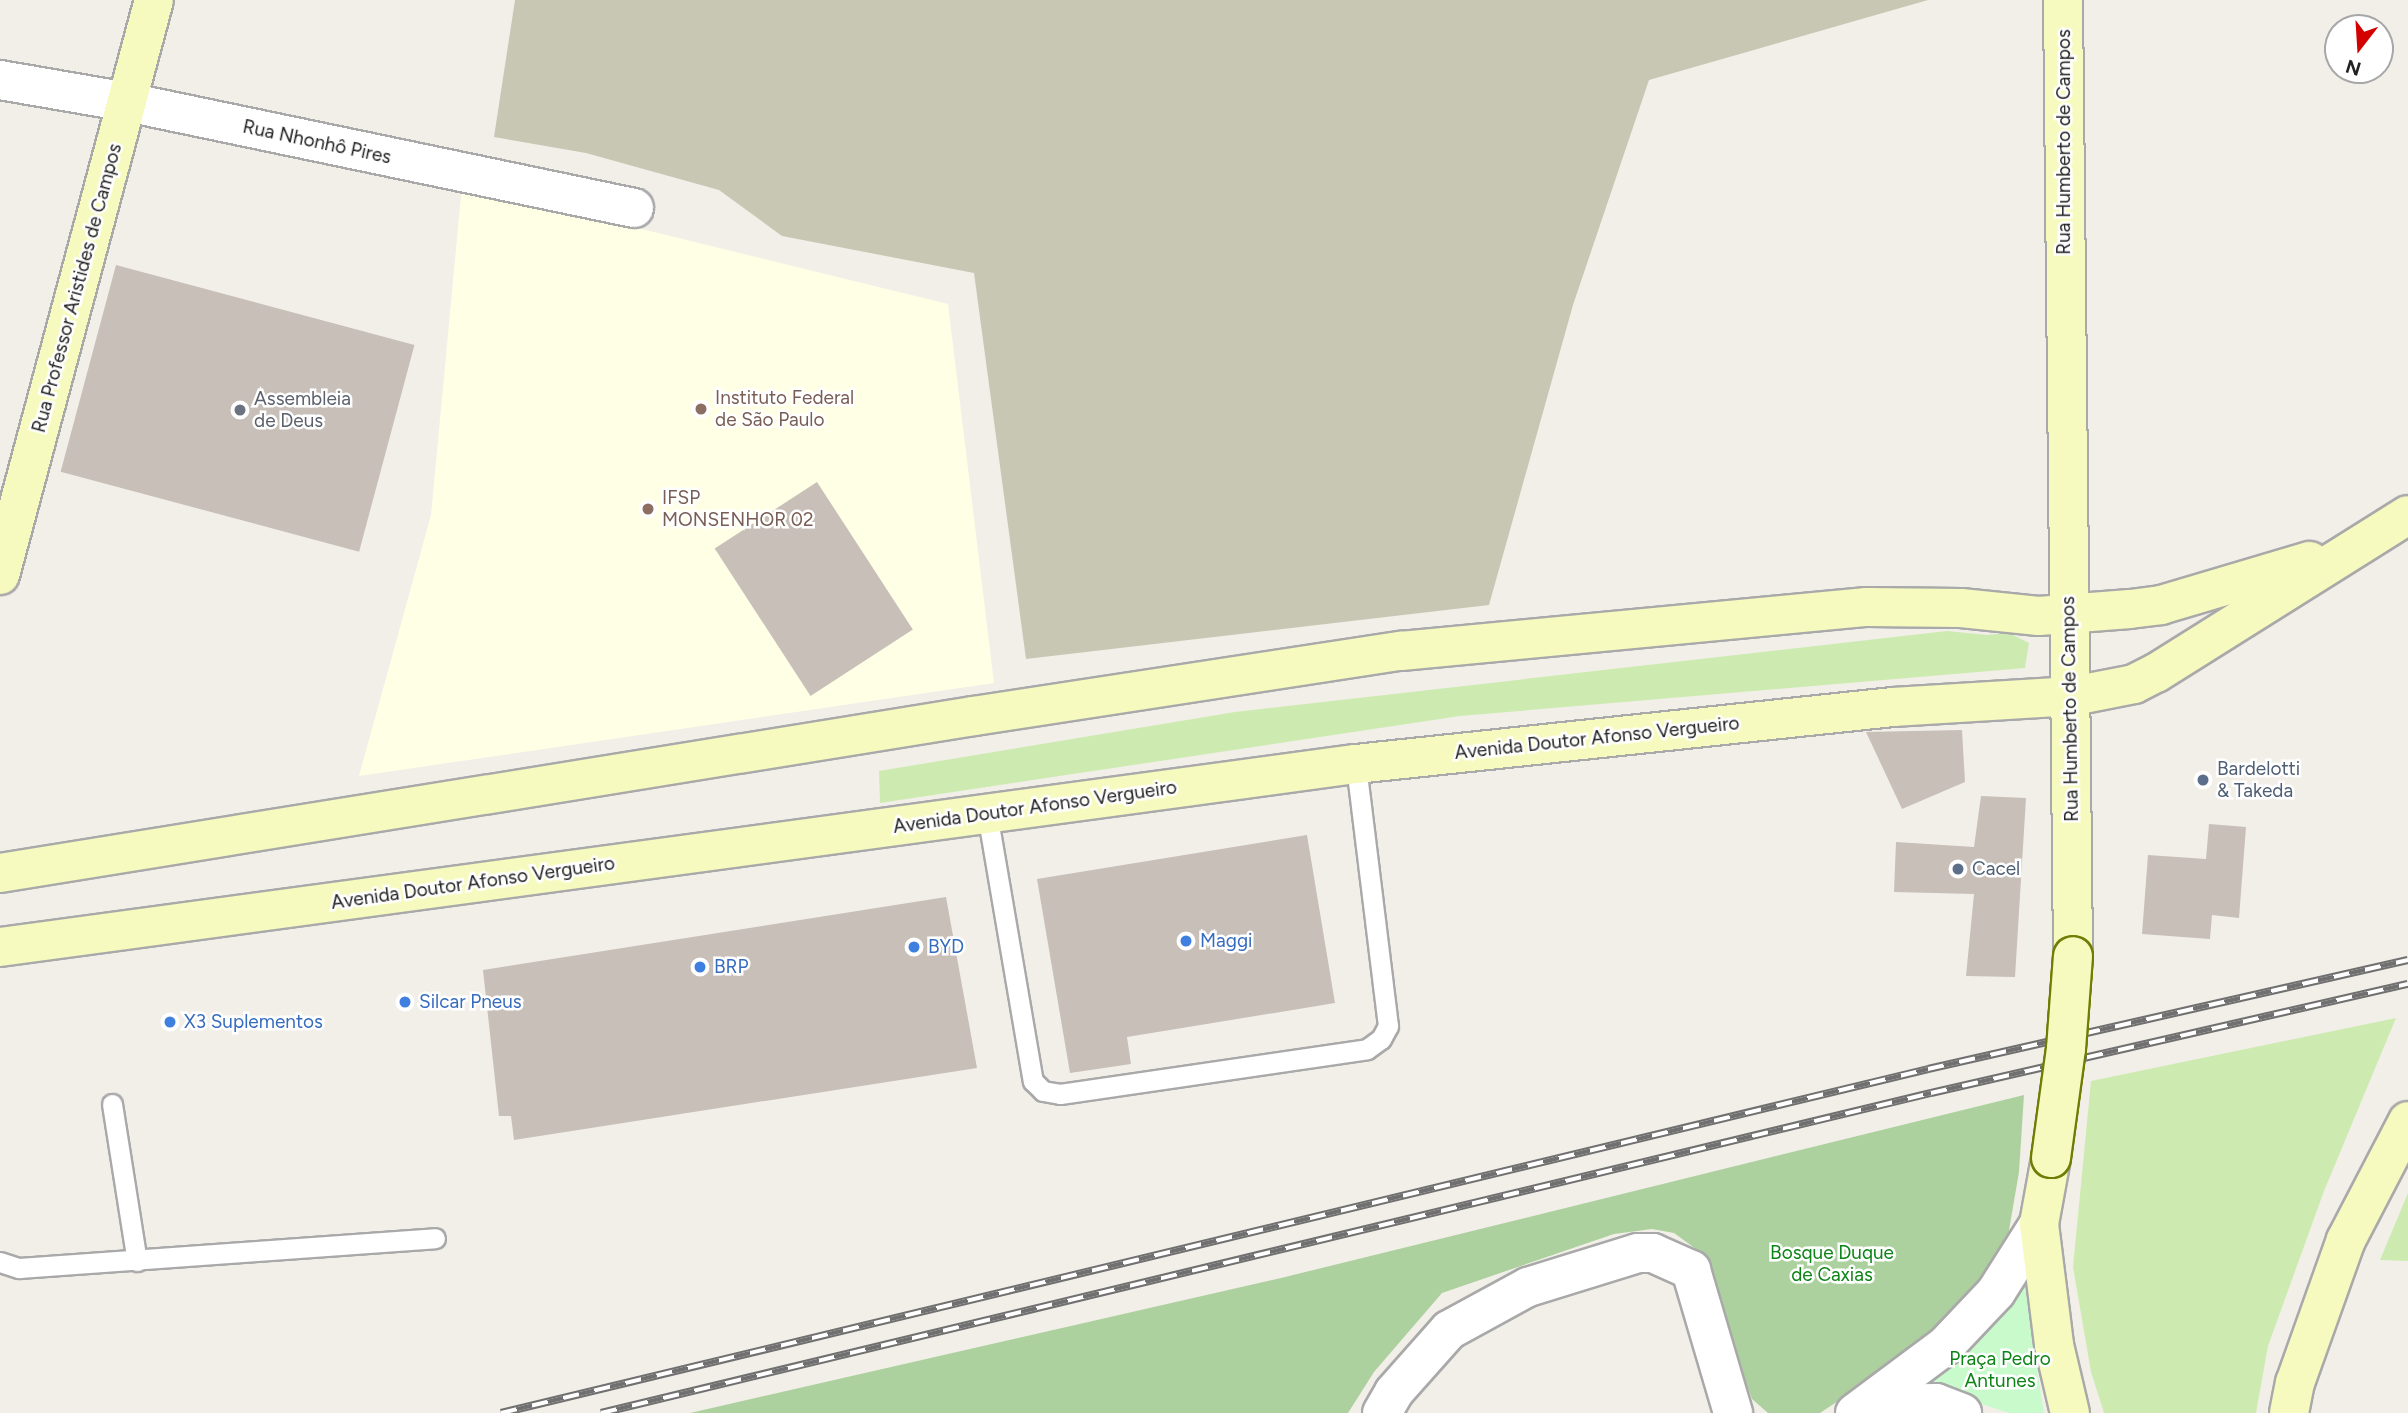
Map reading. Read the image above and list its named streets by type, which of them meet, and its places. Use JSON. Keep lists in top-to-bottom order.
{
  "streets": {
    "main road": ["Rua Humberto de Campos", "Rua Professor Aristides de Campos", "Avenida Doutor Afonso Vergueiro"],
    "street": ["Rua Nhonhô Pires"]
  },
  "crossings": [
    ["Rua Nhonhô Pires", "Rua Professor Aristides de Campos"],
    ["Rua Humberto de Campos", "Avenida Doutor Afonso Vergueiro"]
  ],
  "parks": ["Bosque Duque de Caxias", "Praça Pedro Antunes"],
  "places": [
    "Instituto Federal de São Paulo",
    "Assembleia de Deus",
    "IFSP MONSENHOR 02",
    "Bardelotti & Takeda",
    "Cacel",
    "Maggi",
    "BYD",
    "BRP",
    "Silcar Pneus",
    "X3 Suplementos"
  ],
  "north": "bottom"
}
